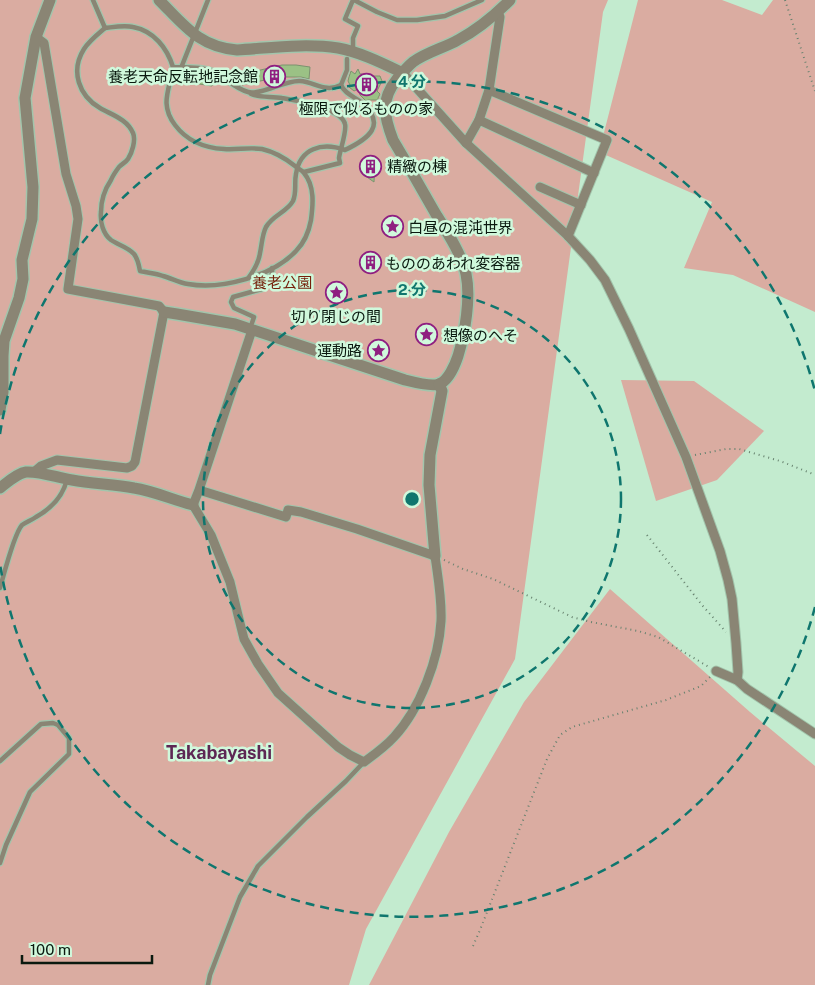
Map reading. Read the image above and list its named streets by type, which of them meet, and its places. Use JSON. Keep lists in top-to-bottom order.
{
  "districts": ["Takabayashi"],
  "parks": ["養老公園"],
  "places": {
    "building": [
      "養老天命反転地記念館",
      "極限で似るものの家",
      "精緻の棟",
      "もののあわれ変容器"
    ],
    "place": [
      "白昼の混沌世界",
      "切り閉じの間",
      "想像のへそ",
      "運動路"
    ]
  },
  "scale_bar": "100 m",
  "rings": ["4 分", "2 分"]
}
